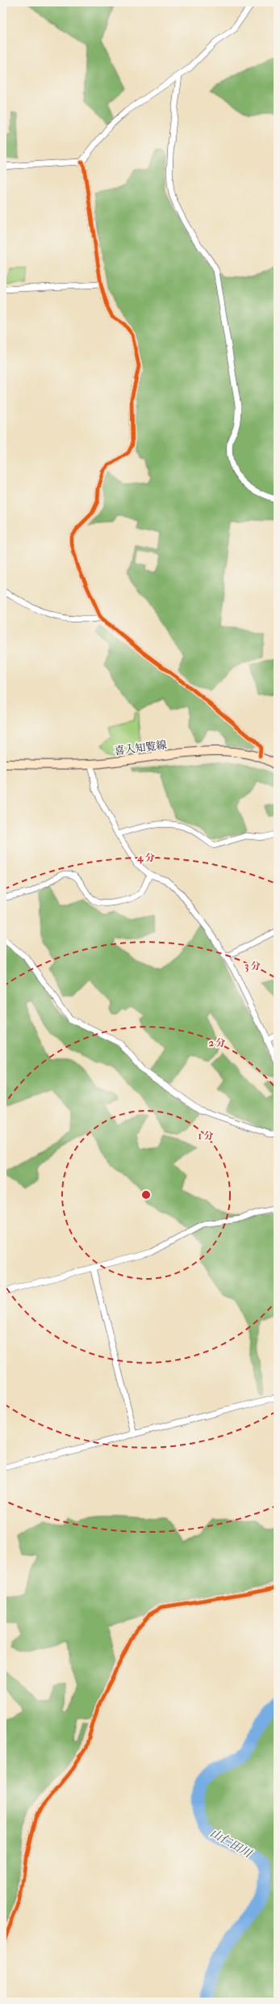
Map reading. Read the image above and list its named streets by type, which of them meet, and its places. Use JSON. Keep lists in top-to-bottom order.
{
  "streets": {
    "main road": ["喜入知覧線"]
  },
  "water": ["山仁田川"],
  "rings": [
    "4 分",
    "3 分",
    "2 分",
    "1 分"
  ]
}
